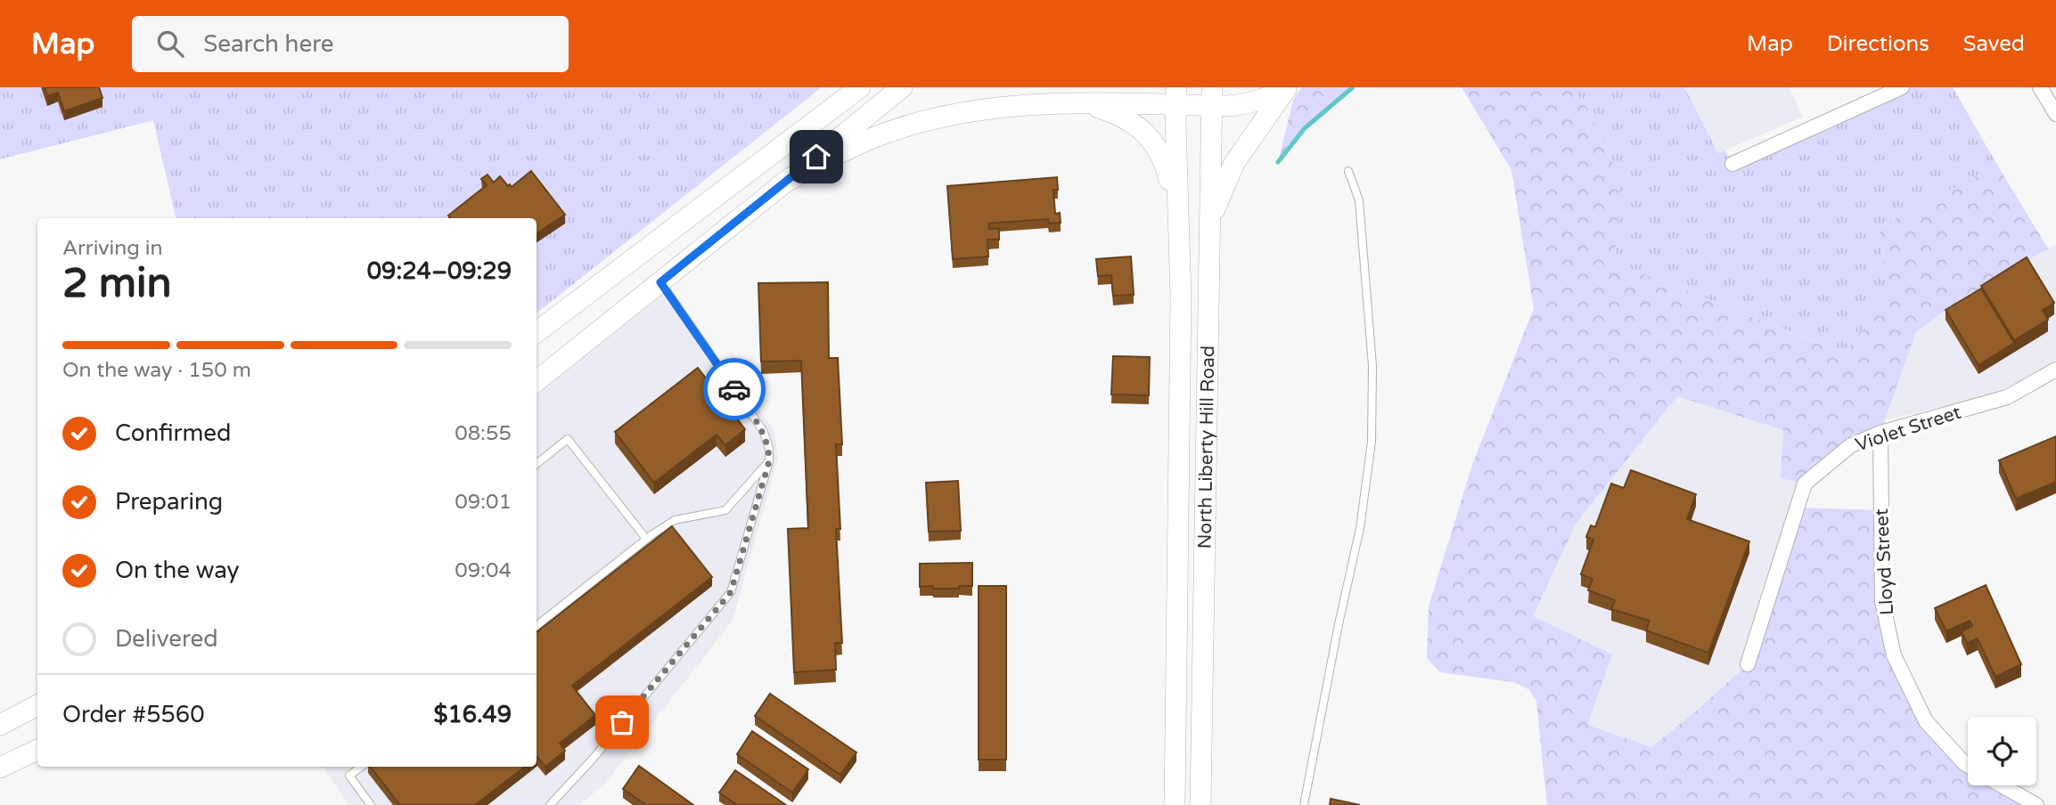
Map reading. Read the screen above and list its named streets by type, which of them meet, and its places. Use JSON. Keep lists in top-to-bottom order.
{
  "streets": {
    "main road": ["North Liberty Hill Road"],
    "street": ["Violet Street", "Lloyd Street"]
  },
  "crossings": [
    ["Violet Street", "Lloyd Street"]
  ],
  "page": {
    "header": "Map",
    "search": "Search here",
    "nav": ["Map", "Directions", "Saved"],
    "heading": ["2 min", "Arriving in", "09:24–09:29"],
    "panel": ["Order #5560", "$16.49"],
    "bar": "On the way · 150 m",
    "list": [
      ["Confirmed", "08:55"],
      ["Preparing", "09:01"],
      ["On the way", "09:04"],
      "Delivered"
    ]
  }
}
